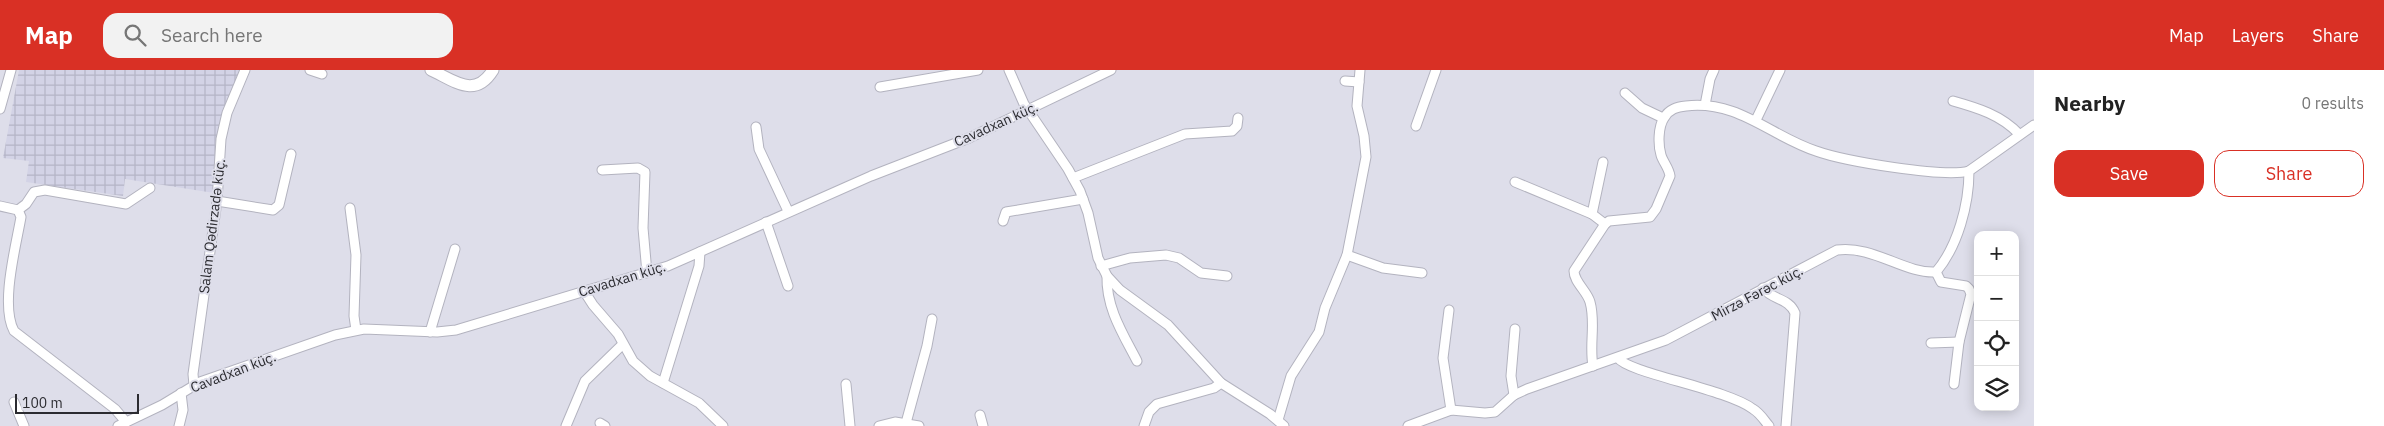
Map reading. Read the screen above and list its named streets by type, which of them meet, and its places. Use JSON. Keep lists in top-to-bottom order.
{
  "streets": {
    "street": ["Cavadxan küç.", "Salam Qədirzadə küç.", "Mirzə Fərəc küç."]
  },
  "crossings": [
    ["Cavadxan küç.", "Salam Qədirzadə küç."]
  ],
  "scale_bar": "100 m",
  "page": {
    "header": "Map",
    "search": "Search here",
    "nav": ["Map", "Layers", "Share"],
    "heading": ["Nearby", "0 results"],
    "buttons": ["Save", "Share"],
    "map_buttons": ["+", "−"],
    "scale": "100 m"
  }
}
